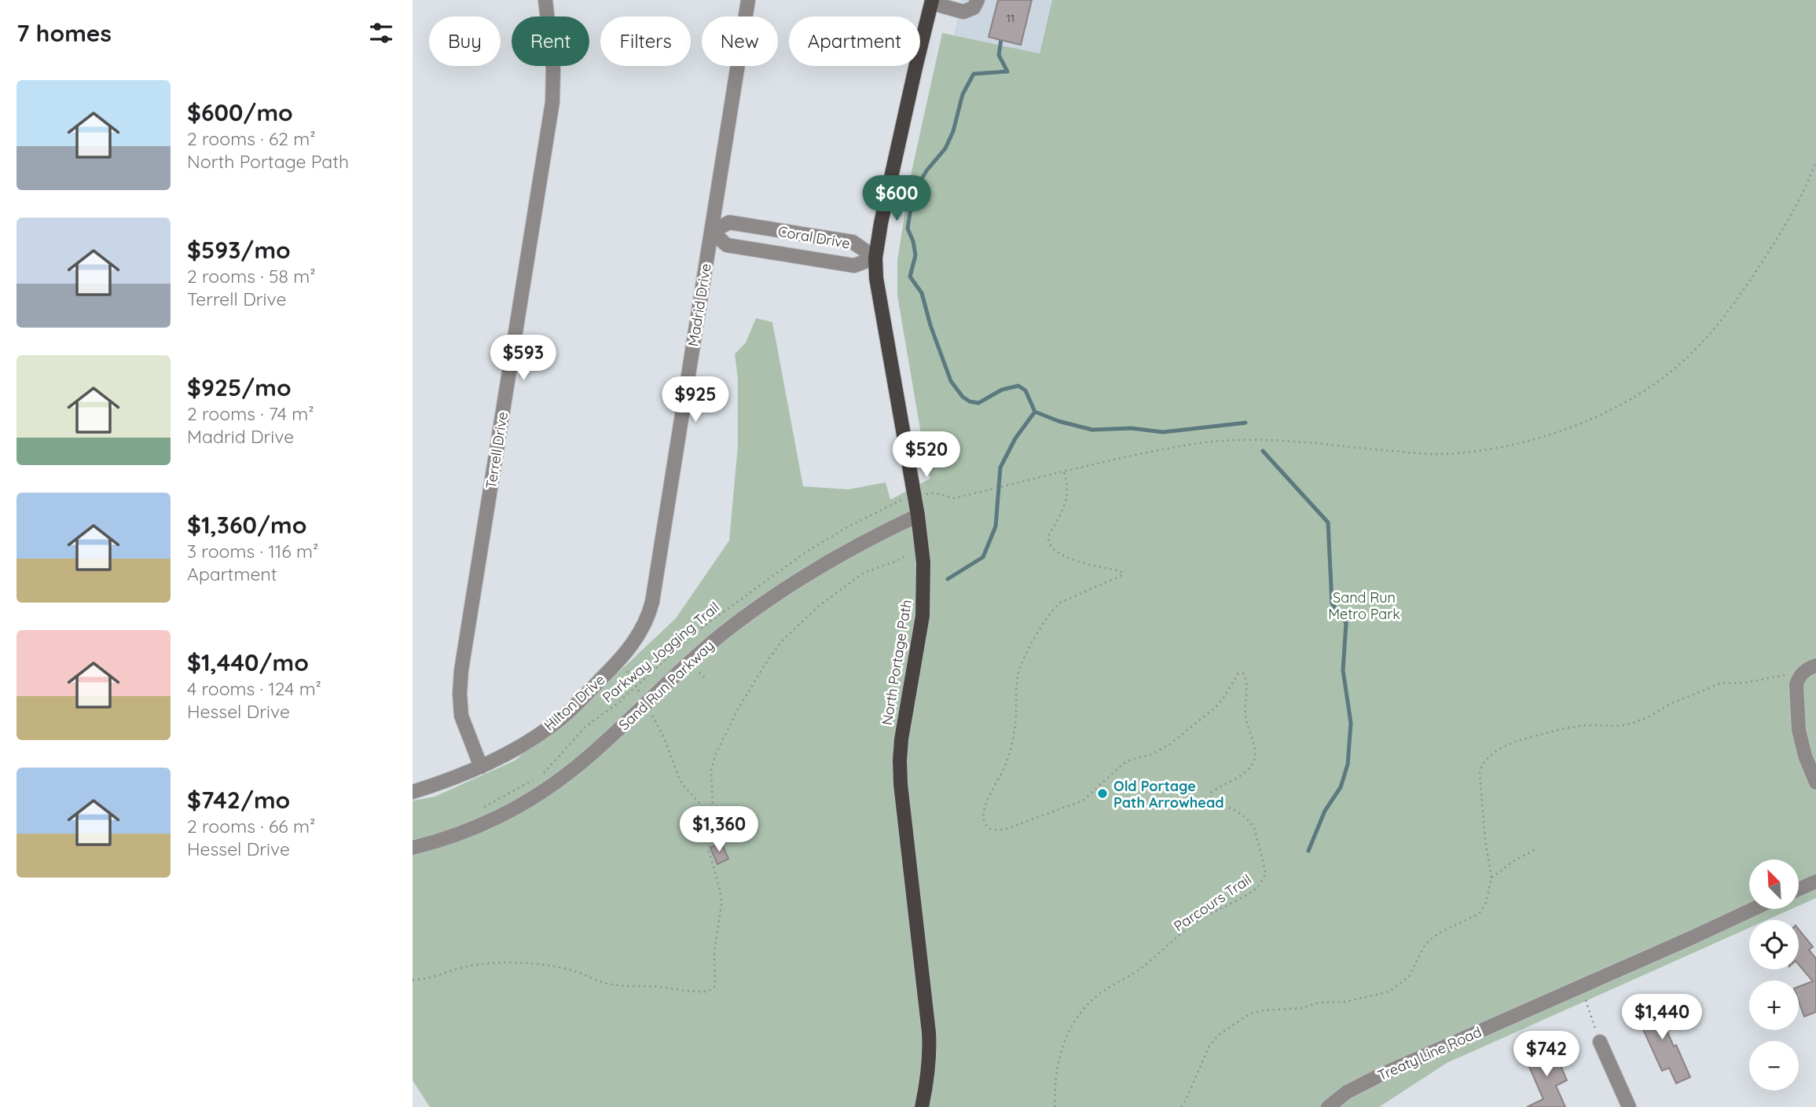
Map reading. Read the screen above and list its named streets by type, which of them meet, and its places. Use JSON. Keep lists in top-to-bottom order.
{
  "streets": {
    "main road": ["North Portage Path"],
    "street": [
      "Coral Drive",
      "Madrid Drive",
      "Terrell Drive",
      "Sand Run Parkway",
      "Hilton Drive",
      "Treaty Line Road"
    ],
    "path": ["Parkway Jogging Trail", "Parcours Trail"]
  },
  "crossings": [
    ["Coral Drive", "Madrid Drive"],
    ["Coral Drive", "North Portage Path"],
    ["Madrid Drive", "Hilton Drive"],
    ["Terrell Drive", "Hilton Drive"],
    ["North Portage Path", "Sand Run Parkway"]
  ],
  "parks": ["Sand Run Metro Park"],
  "places": ["Old Portage Path Arrowhead"],
  "house_numbers": ["11"],
  "north": "top left",
  "page": {
    "heading": "7 homes",
    "chip": [
      "Buy",
      "Rent",
      "Filters",
      "New",
      "Apartment"
    ],
    "list": [
      {
        "name": "$600/mo",
        "note": "2 rooms · 62 m² · North Portage Path"
      },
      {
        "name": "$593/mo",
        "note": "2 rooms · 58 m² · Terrell Drive"
      },
      {
        "name": "$925/mo",
        "note": "2 rooms · 74 m² · Madrid Drive"
      },
      {
        "name": "$1,360/mo",
        "note": "3 rooms · 116 m² · Apartment"
      },
      {
        "name": "$1,440/mo",
        "note": "4 rooms · 124 m² · Hessel Drive"
      },
      {
        "name": "$742/mo",
        "note": "2 rooms · 66 m² · Hessel Drive"
      }
    ],
    "price": [
      "$600",
      "$593",
      "$925",
      "$520",
      "$1,360",
      "$1,440",
      "$742"
    ],
    "map_buttons": ["+", "−"]
  }
}
